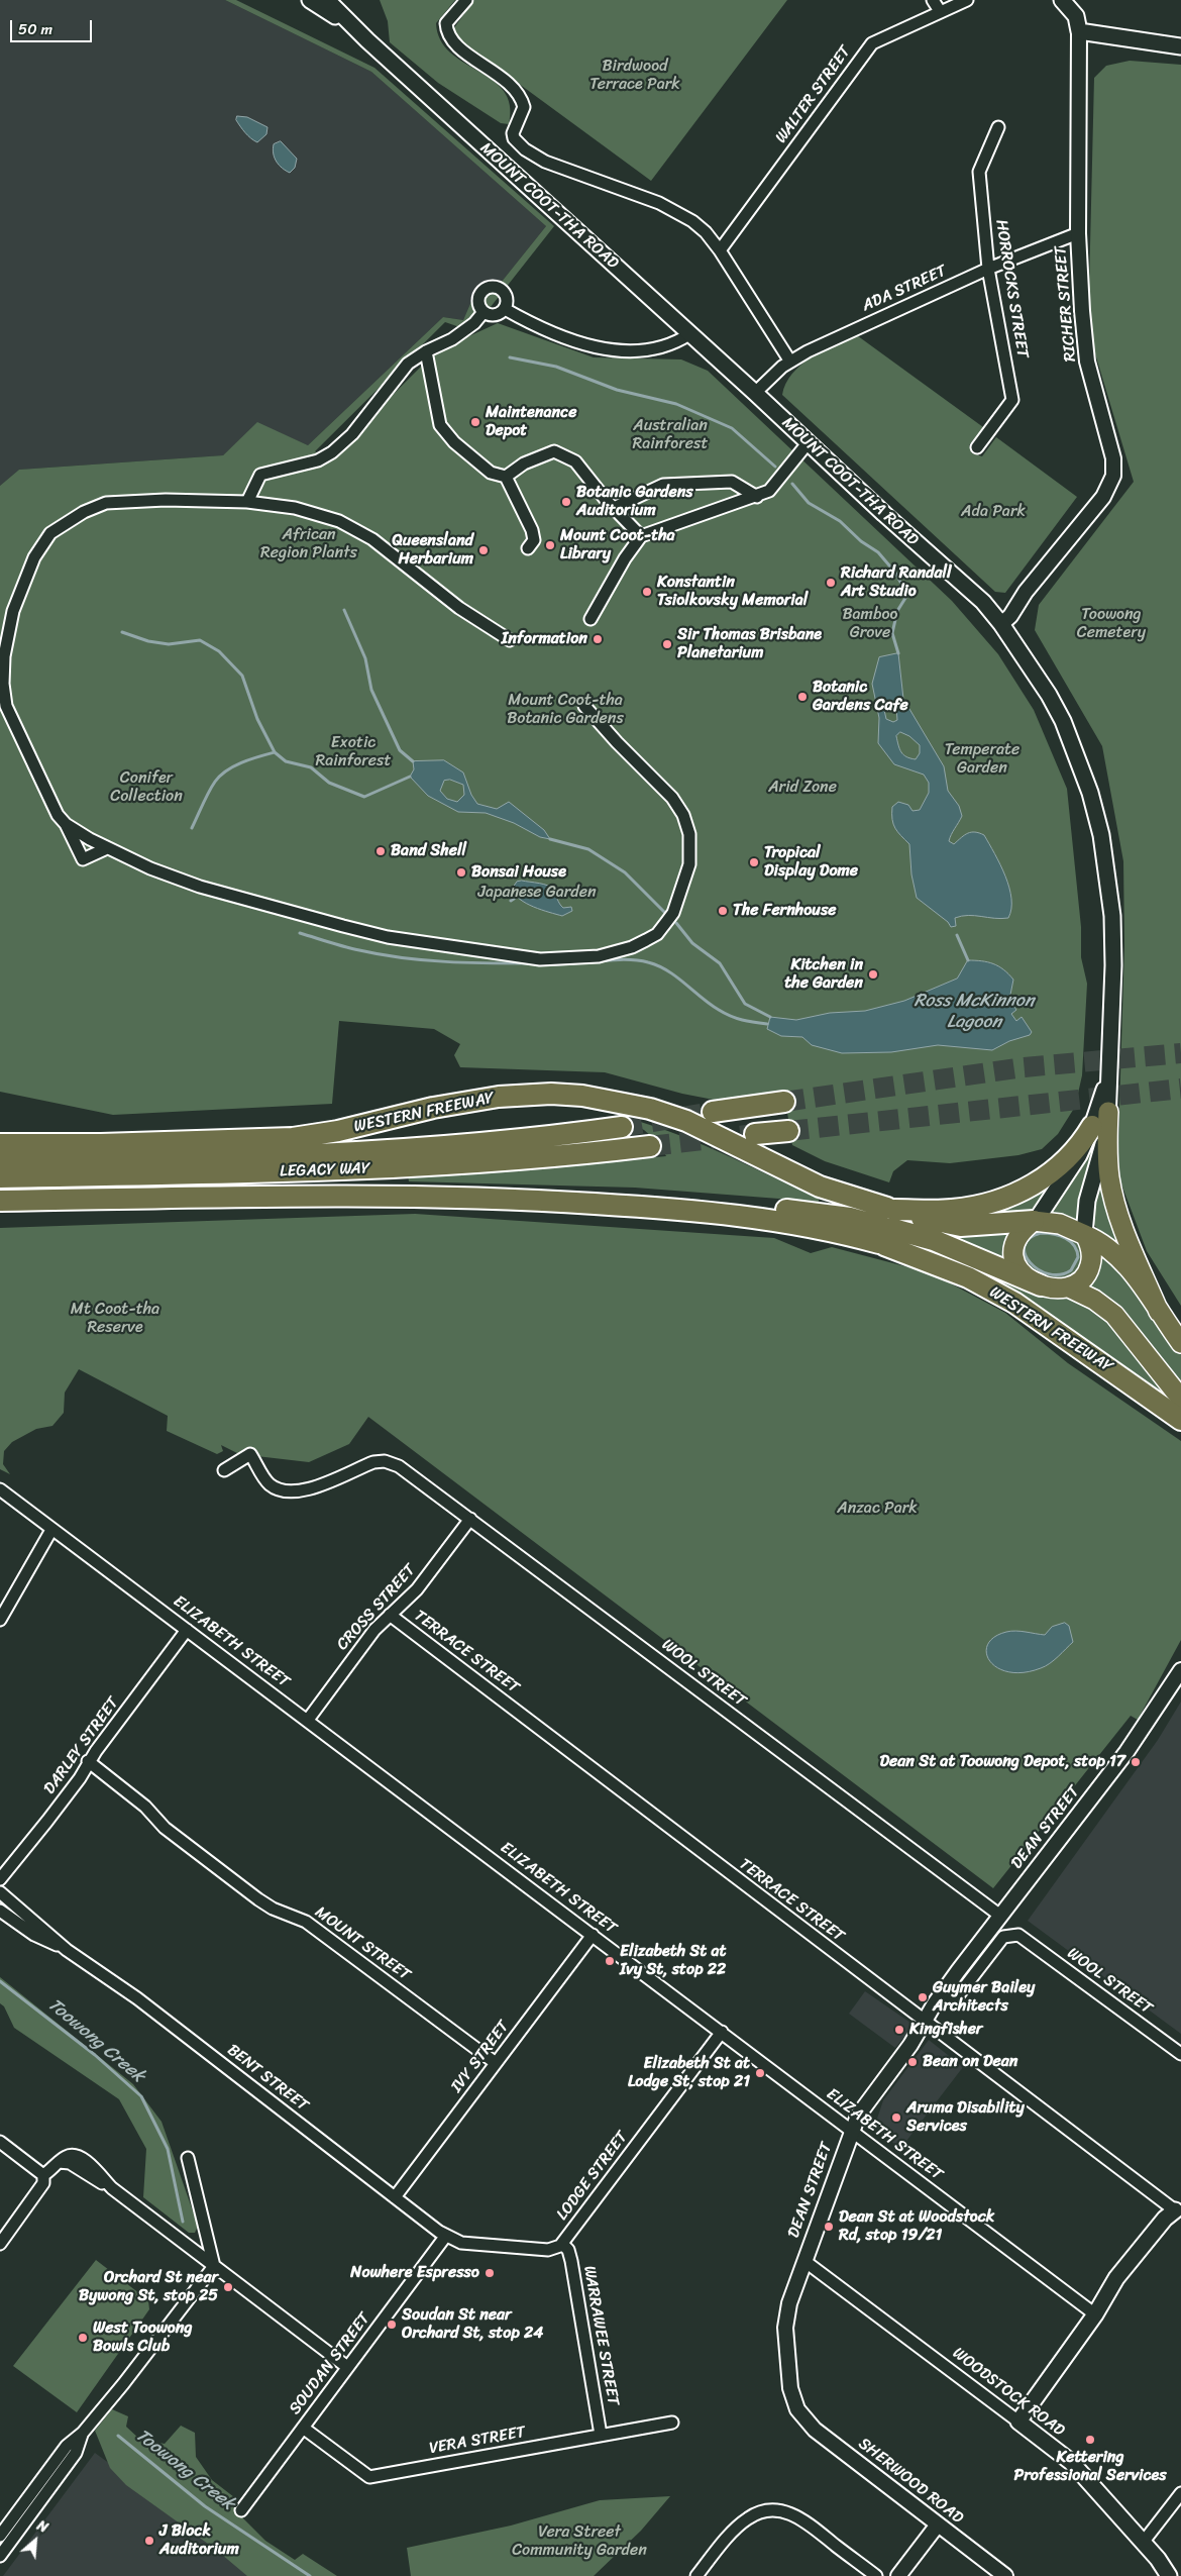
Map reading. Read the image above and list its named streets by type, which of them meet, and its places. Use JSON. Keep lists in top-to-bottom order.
{
  "streets": {
    "highway": ["WESTERN FREEWAY", "LEGACY WAY"],
    "main road": ["MOUNT COOT-THA ROAD", "WOODSTOCK ROAD"],
    "street": [
      "WALTER STREET",
      "ADA STREET",
      "HORROCKS STREET",
      "RICHER STREET",
      "CROSS STREET",
      "ELIZABETH STREET",
      "TERRACE STREET",
      "WOOL STREET",
      "DARLEY STREET",
      "DEAN STREET",
      "MOUNT STREET",
      "IVY STREET",
      "BENT STREET",
      "LODGE STREET",
      "WARRAWEE STREET",
      "SOUDAN STREET",
      "VERA STREET",
      "SHERWOOD ROAD"
    ]
  },
  "crossings": [
    ["MOUNT COOT-THA ROAD", "ADA STREET"],
    ["MOUNT COOT-THA ROAD", "RICHER STREET"],
    ["MOUNT COOT-THA ROAD", "WESTERN FREEWAY"],
    ["ADA STREET", "HORROCKS STREET"],
    ["ADA STREET", "RICHER STREET"],
    ["CROSS STREET", "ELIZABETH STREET"],
    ["CROSS STREET", "TERRACE STREET"],
    ["CROSS STREET", "WOOL STREET"],
    ["ELIZABETH STREET", "DARLEY STREET"],
    ["ELIZABETH STREET", "DEAN STREET"],
    ["ELIZABETH STREET", "IVY STREET"],
    ["ELIZABETH STREET", "LODGE STREET"],
    ["TERRACE STREET", "DEAN STREET"],
    ["WOOL STREET", "DEAN STREET"],
    ["DARLEY STREET", "MOUNT STREET"],
    ["DEAN STREET", "WOODSTOCK ROAD"],
    ["DEAN STREET", "SHERWOOD ROAD"],
    ["MOUNT STREET", "IVY STREET"],
    ["IVY STREET", "BENT STREET"],
    ["BENT STREET", "LODGE STREET"],
    ["BENT STREET", "SOUDAN STREET"],
    ["LODGE STREET", "WARRAWEE STREET"],
    ["LODGE STREET", "SOUDAN STREET"],
    ["WARRAWEE STREET", "VERA STREET"],
    ["SOUDAN STREET", "VERA STREET"]
  ],
  "water": ["Ross McKinnon Lagoon", "Toowong Creek"],
  "parks": [
    "Birdwood Terrace Park",
    "Australian Rainforest",
    "Ada Park",
    "African Region Plants",
    "Bamboo Grove",
    "Toowong Cemetery",
    "Mount Coot-tha Botanic Gardens",
    "Exotic Rainforest",
    "Temperate Garden",
    "Conifer Collection",
    "Arid Zone",
    "Japanese Garden",
    "Mt Coot-tha Reserve",
    "Anzac Park",
    "Vera Street Community Garden"
  ],
  "places": [
    "Maintenance Depot",
    "Botanic Gardens Auditorium",
    "Mount Coot-tha Library",
    "Queensland Herbarium",
    "Richard Randall Art Studio",
    "Konstantin Tsiolkovsky Memorial",
    "Information",
    "Sir Thomas Brisbane Planetarium",
    "Botanic Gardens Cafe",
    "Band Shell",
    "Tropical Display Dome",
    "Bonsai House",
    "The Fernhouse",
    "Kitchen in the Garden",
    "Dean St at Toowong Depot, stop 17",
    "Elizabeth St at Ivy St, stop 22",
    "Guymer Bailey Architects",
    "Kingfisher",
    "Bean on Dean",
    "Elizabeth St at Lodge St, stop 21",
    "Aruma Disability Services",
    "Dean St at Woodstock Rd, stop 19/21",
    "Nowhere Espresso",
    "Orchard St near Bywong St, stop 25",
    "Soudan St near Orchard St, stop 24",
    "West Toowong Bowls Club",
    "Kettering Professional Services",
    "J Block Auditorium"
  ],
  "scale_bar": "50 m",
  "north": "top right"
}
